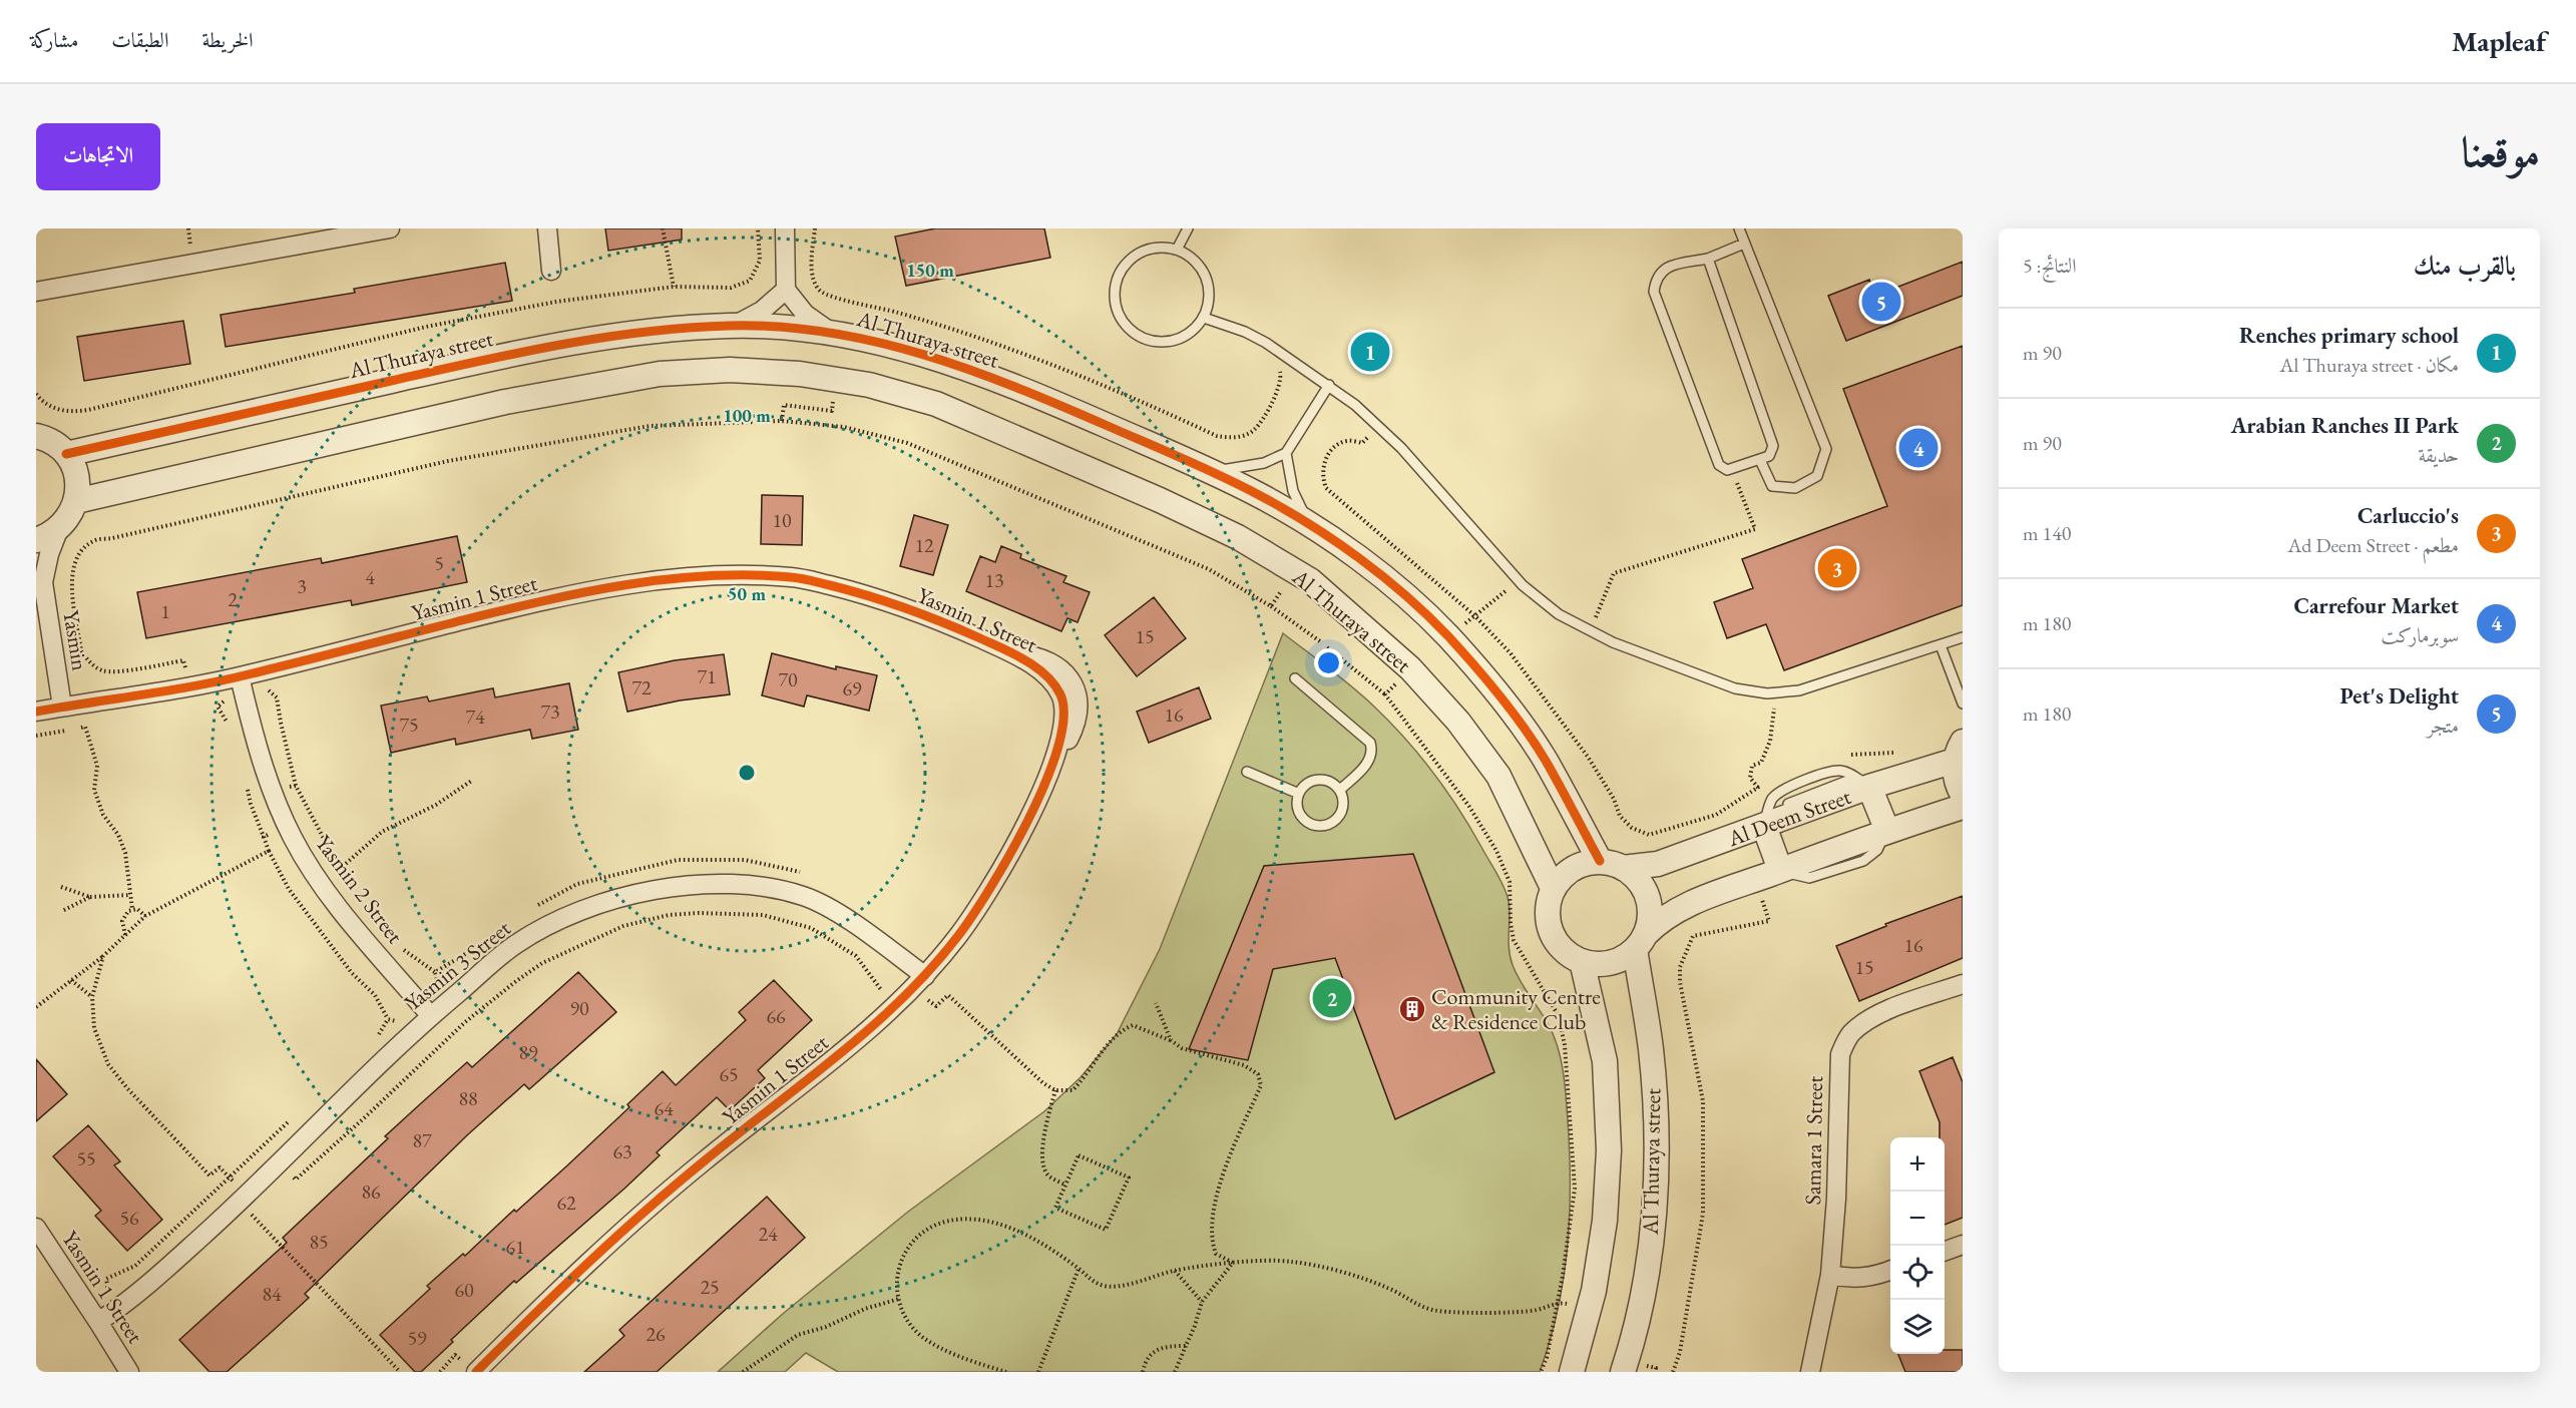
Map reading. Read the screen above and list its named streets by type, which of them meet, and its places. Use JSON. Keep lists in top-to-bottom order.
{
  "streets": {
    "street": [
      "Al Thuraya street",
      "Yasmin 1 Street",
      "Yasmin",
      "Al Deem Street",
      "Yasmin 2 Street",
      "Yasmin 3 Street",
      "Samara 1 Street"
    ]
  },
  "crossings": [
    ["Al Thuraya street", "Al Deem Street"],
    ["Yasmin 1 Street", "Yasmin"],
    ["Yasmin 1 Street", "Yasmin 2 Street"],
    ["Yasmin 1 Street", "Yasmin 3 Street"],
    ["Yasmin 2 Street", "Yasmin 3 Street"]
  ],
  "places": {
    "building": ["Community Centre & Residence Club"]
  },
  "house_numbers": [
    "10",
    "12",
    "5",
    "4",
    "13",
    "3",
    "2",
    "1",
    "15",
    "71",
    "70",
    "72",
    "69",
    "73",
    "16",
    "74",
    "75",
    "16",
    "15",
    "90",
    "66",
    "89",
    "65",
    "88",
    "64",
    "87",
    "63",
    "55",
    "86",
    "62",
    "56",
    "24",
    "85",
    "61",
    "25",
    "60",
    "84",
    "26",
    "59"
  ],
  "page": {
    "header": "Mapleaf",
    "nav": ["الخريطة", "الطبقات", "مشاركة"],
    "title": "موقعنا",
    "buttons": "الاتجاهات",
    "heading": ["بالقرب منك", "النتائج: 5"],
    "pins": [
      "5",
      "1",
      "4",
      "3",
      "2"
    ],
    "list": [
      {
        "mark": "1",
        "name": "Renches primary school",
        "note": "مكان · Al Thuraya street",
        "value": "90 m"
      },
      {
        "mark": "2",
        "name": "Arabian Ranches II Park",
        "note": "حديقة",
        "value": "90 m"
      },
      {
        "mark": "3",
        "name": "Carluccio's",
        "note": "مطعم · Ad Deem Street",
        "value": "140 m"
      },
      {
        "mark": "4",
        "name": "Carrefour Market",
        "note": "سوبرماركت",
        "value": "180 m"
      },
      {
        "mark": "5",
        "name": "Pet's Delight",
        "note": "متجر",
        "value": "180 m"
      }
    ],
    "map_buttons": ["+", "−"]
  },
  "rings": ["150 m", "100 m", "50 m"]
}
